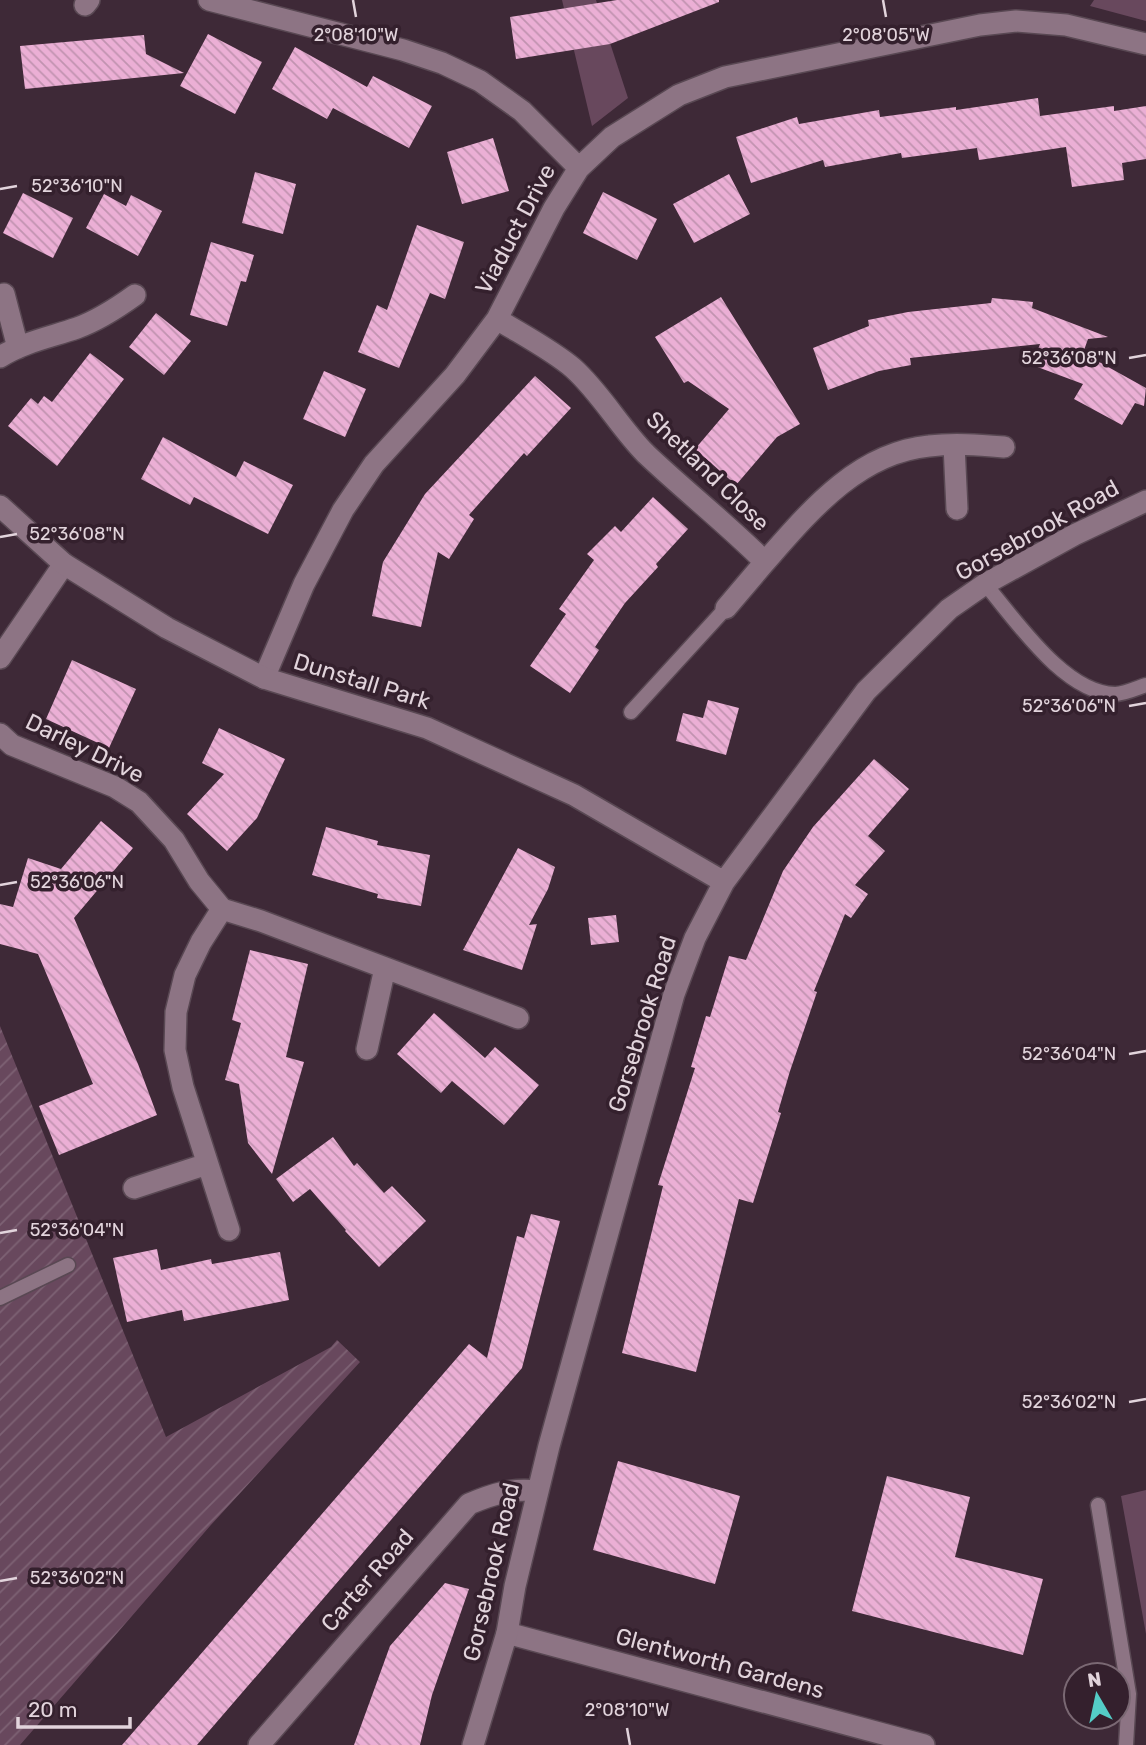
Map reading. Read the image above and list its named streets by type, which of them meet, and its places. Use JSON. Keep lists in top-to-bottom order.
{
  "streets": {
    "street": [
      "Viaduct Drive",
      "Shetland Close",
      "Gorsebrook Road",
      "Dunstall Park",
      "Darley Drive",
      "Carter Road",
      "Glentworth Gardens"
    ]
  },
  "crossings": [
    ["Viaduct Drive", "Shetland Close"],
    ["Viaduct Drive", "Dunstall Park"],
    ["Gorsebrook Road", "Dunstall Park"],
    ["Gorsebrook Road", "Carter Road"],
    ["Gorsebrook Road", "Glentworth Gardens"]
  ],
  "scale_bar": "20 m",
  "north": "top",
  "coordinates": [
    "2°08'10\"W",
    "2°08'05\"W",
    "52°36'10\"N",
    "52°36'08\"N",
    "52°36'06\"N",
    "52°36'04\"N",
    "52°36'02\"N"
  ]
}
